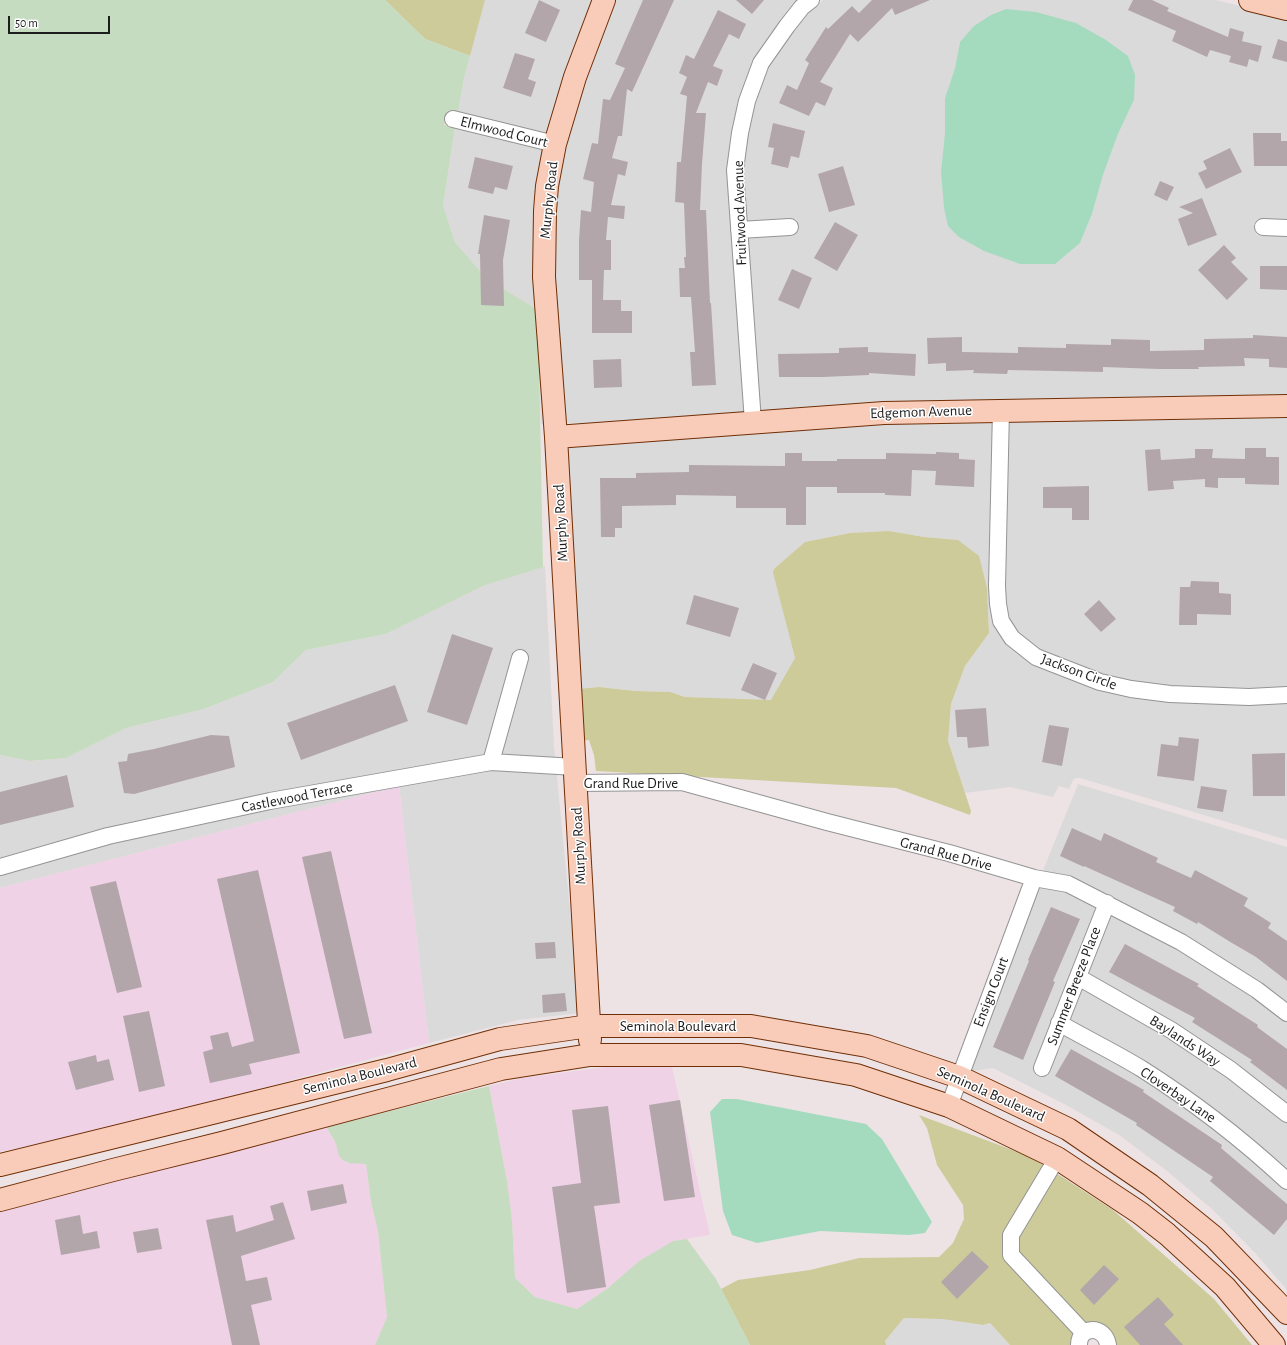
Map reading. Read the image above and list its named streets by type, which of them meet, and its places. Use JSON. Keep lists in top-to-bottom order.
{
  "streets": {
    "main road": ["Murphy Road", "Edgemon Avenue", "Seminola Boulevard"],
    "street": [
      "Elmwood Court",
      "Fruitwood Avenue",
      "Jackson Circle",
      "Grand Rue Drive",
      "Castlewood Terrace",
      "Summer Breeze Place",
      "Ensign Court",
      "Baylands Way",
      "Cloverbay Lane"
    ]
  },
  "crossings": [
    ["Elmwood Court", "Murphy Road"],
    ["Murphy Road", "Edgemon Avenue"],
    ["Murphy Road", "Grand Rue Drive"],
    ["Murphy Road", "Castlewood Terrace"],
    ["Murphy Road", "Seminola Boulevard"],
    ["Fruitwood Avenue", "Edgemon Avenue"],
    ["Edgemon Avenue", "Jackson Circle"],
    ["Grand Rue Drive", "Castlewood Terrace"],
    ["Grand Rue Drive", "Summer Breeze Place"],
    ["Grand Rue Drive", "Ensign Court"],
    ["Summer Breeze Place", "Baylands Way"],
    ["Summer Breeze Place", "Cloverbay Lane"],
    ["Ensign Court", "Seminola Boulevard"]
  ],
  "scale_bar": "50 m"
}
